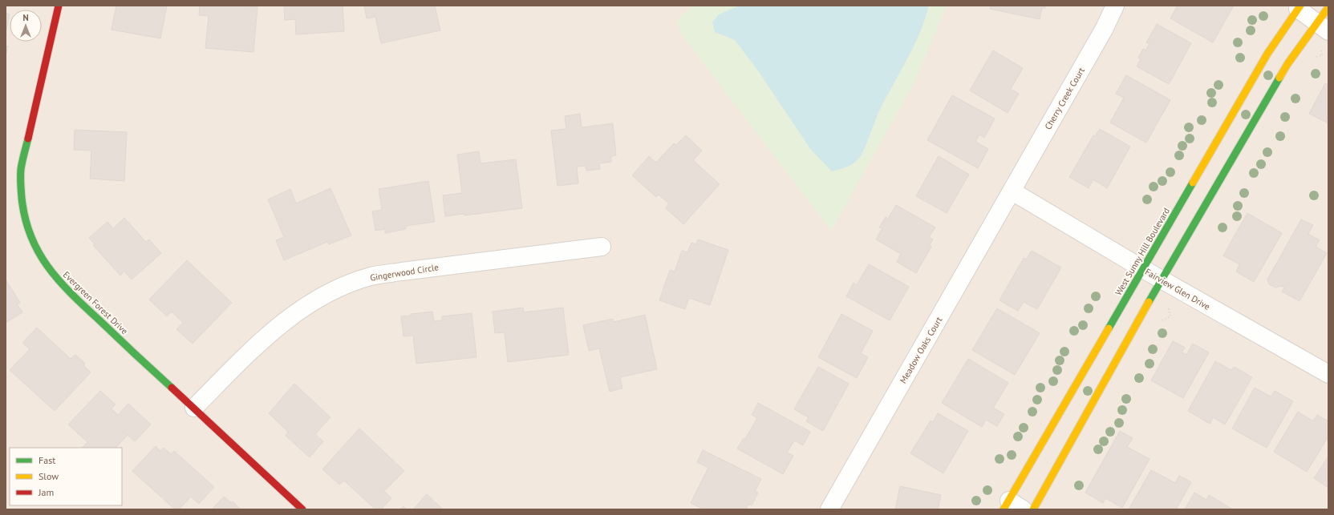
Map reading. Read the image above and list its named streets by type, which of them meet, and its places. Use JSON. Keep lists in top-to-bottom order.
{
  "streets": {
    "street": [
      "Cherry Creek Court",
      "West Sunny Hill Boulevard",
      "Gingerwood Circle",
      "Fairview Glen Drive",
      "Evergreen Forest Drive",
      "Meadow Oaks Court"
    ]
  },
  "crossings": [
    ["Cherry Creek Court", "Fairview Glen Drive"],
    ["Cherry Creek Court", "Meadow Oaks Court"],
    ["West Sunny Hill Boulevard", "Fairview Glen Drive"],
    ["Gingerwood Circle", "Evergreen Forest Drive"],
    ["Fairview Glen Drive", "Meadow Oaks Court"]
  ],
  "legend": ["Fast", "Slow", "Jam"],
  "north": "top"
}
